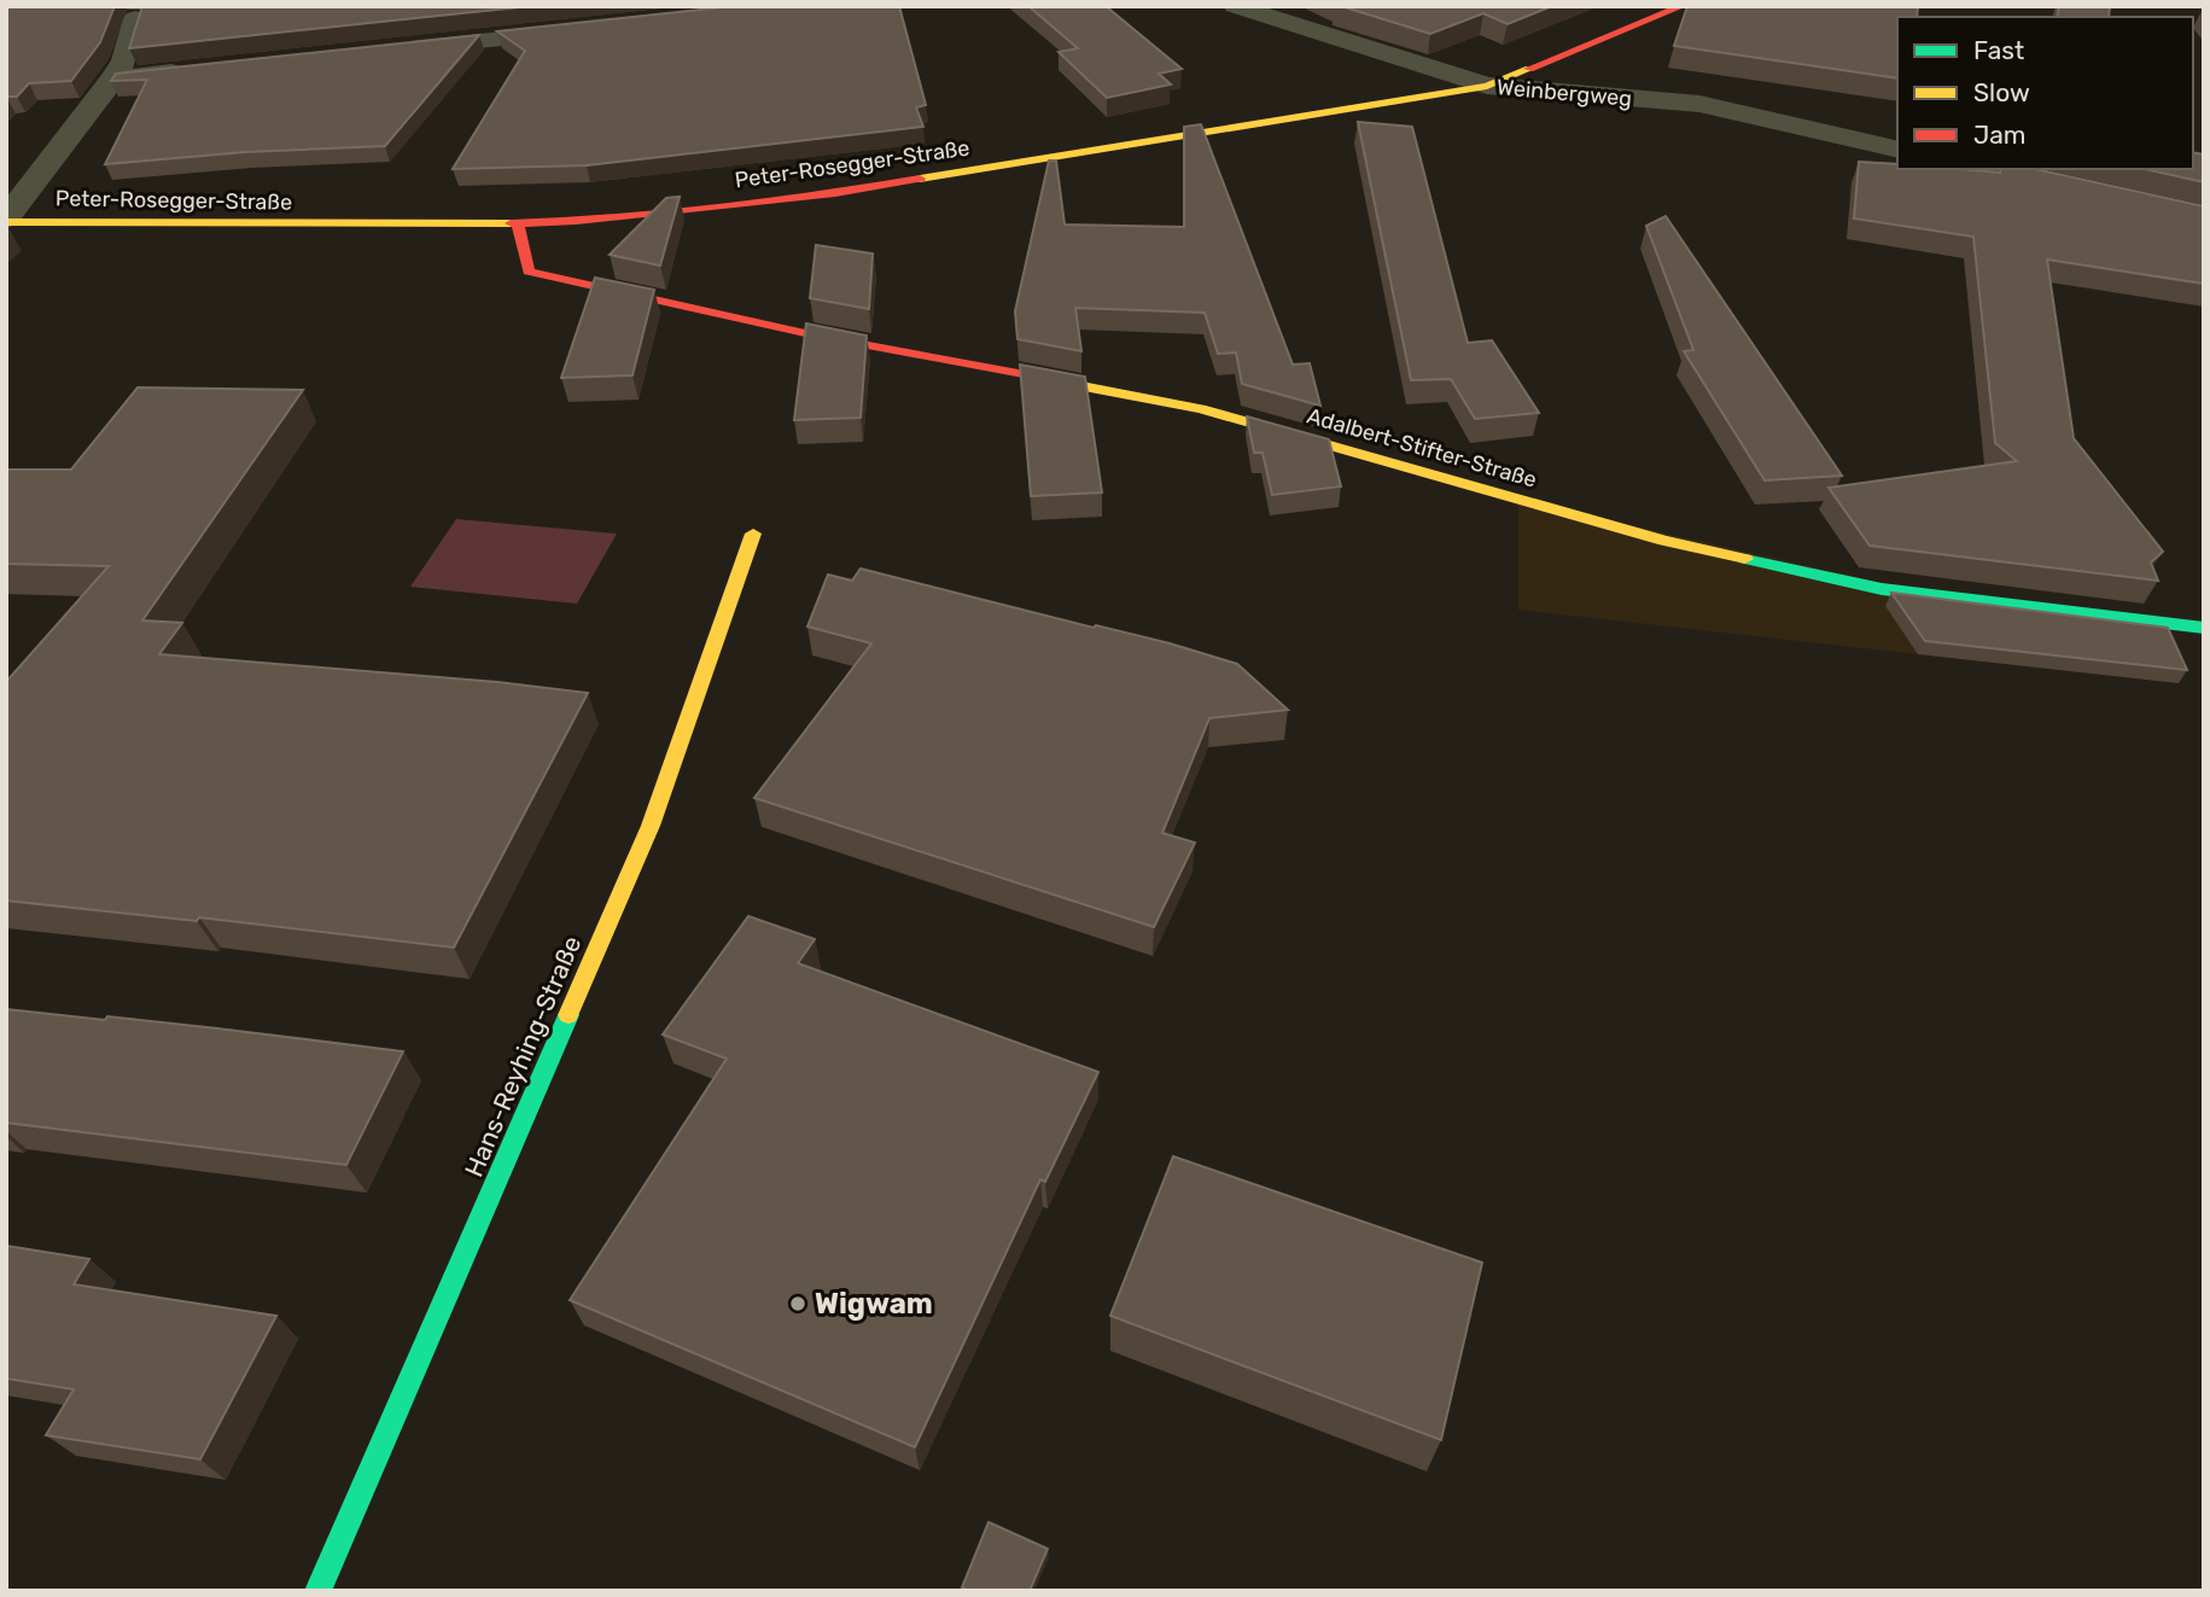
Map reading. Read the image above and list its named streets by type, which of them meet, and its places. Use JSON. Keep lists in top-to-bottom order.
{
  "streets": {
    "street": [
      "Weinbergweg",
      "Peter-Rosegger-Straße",
      "Adalbert-Stifter-Straße",
      "Hans-Reyhing-Straße"
    ]
  },
  "crossings": [
    ["Weinbergweg", "Peter-Rosegger-Straße"],
    ["Peter-Rosegger-Straße", "Adalbert-Stifter-Straße"]
  ],
  "places": ["Wigwam"],
  "legend": ["Fast", "Slow", "Jam"]
}
